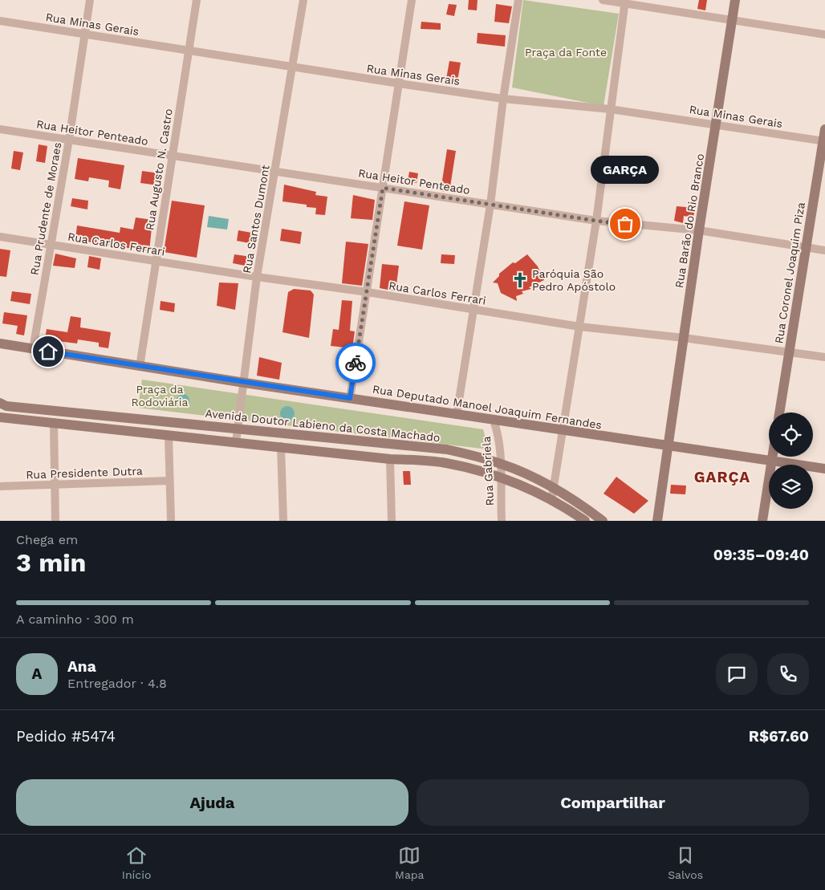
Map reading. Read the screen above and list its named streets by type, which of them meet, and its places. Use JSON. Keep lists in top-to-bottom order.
{
  "streets": {
    "main road": [
      "Rua Barão do Rio Branco",
      "Rua Coronel Joaquim Piza",
      "Rua Deputado Manoel Joaquim Fernandes",
      "Avenida Doutor Labieno da Costa Machado"
    ],
    "street": [
      "Rua Minas Gerais",
      "Rua Heitor Penteado",
      "Rua Augusto N. Castro",
      "Rua Prudente de Moraes",
      "Rua Santos Dumont",
      "Rua Carlos Ferrari",
      "Rua Gabriela",
      "Rua Presidente Dutra"
    ]
  },
  "crossings": [
    ["Rua Minas Gerais", "Rua Augusto N. Castro"],
    ["Rua Minas Gerais", "Rua Prudente de Moraes"],
    ["Rua Minas Gerais", "Rua Santos Dumont"],
    ["Rua Minas Gerais", "Rua Barão do Rio Branco"],
    ["Rua Minas Gerais", "Rua Coronel Joaquim Piza"],
    ["Rua Heitor Penteado", "Rua Augusto N. Castro"],
    ["Rua Heitor Penteado", "Rua Prudente de Moraes"],
    ["Rua Heitor Penteado", "Rua Santos Dumont"],
    ["Rua Heitor Penteado", "Rua Barão do Rio Branco"],
    ["Rua Heitor Penteado", "Rua Coronel Joaquim Piza"],
    ["Rua Augusto N. Castro", "Rua Carlos Ferrari"],
    ["Rua Augusto N. Castro", "Rua Deputado Manoel Joaquim Fernandes"],
    ["Rua Prudente de Moraes", "Rua Carlos Ferrari"],
    ["Rua Prudente de Moraes", "Rua Deputado Manoel Joaquim Fernandes"],
    ["Rua Santos Dumont", "Rua Carlos Ferrari"],
    ["Rua Santos Dumont", "Rua Deputado Manoel Joaquim Fernandes"],
    ["Rua Santos Dumont", "Avenida Doutor Labieno da Costa Machado"],
    ["Rua Barão do Rio Branco", "Rua Carlos Ferrari"],
    ["Rua Barão do Rio Branco", "Rua Deputado Manoel Joaquim Fernandes"],
    ["Rua Carlos Ferrari", "Rua Coronel Joaquim Piza"],
    ["Rua Deputado Manoel Joaquim Fernandes", "Rua Gabriela"],
    ["Avenida Doutor Labieno da Costa Machado", "Rua Gabriela"]
  ],
  "districts": ["GARÇA"],
  "parks": ["Praça da Fonte", "Praça da Rodoviária"],
  "places": {
    "other": ["GARÇA"],
    "church": ["Paróquia São Pedro Apóstolo"]
  },
  "page": {
    "bubble": "GARÇA",
    "heading": ["3 min", "Chega em", "09:35–09:40"],
    "panel": [
      "Ana",
      "Entregador · 4.8",
      "Pedido #5474",
      "R$67.60"
    ],
    "bar": "A caminho · 300 m",
    "round": "A",
    "buttons": ["Ajuda", "Compartilhar"],
    "tabs": ["Início", "Mapa", "Salvos"]
  }
}
